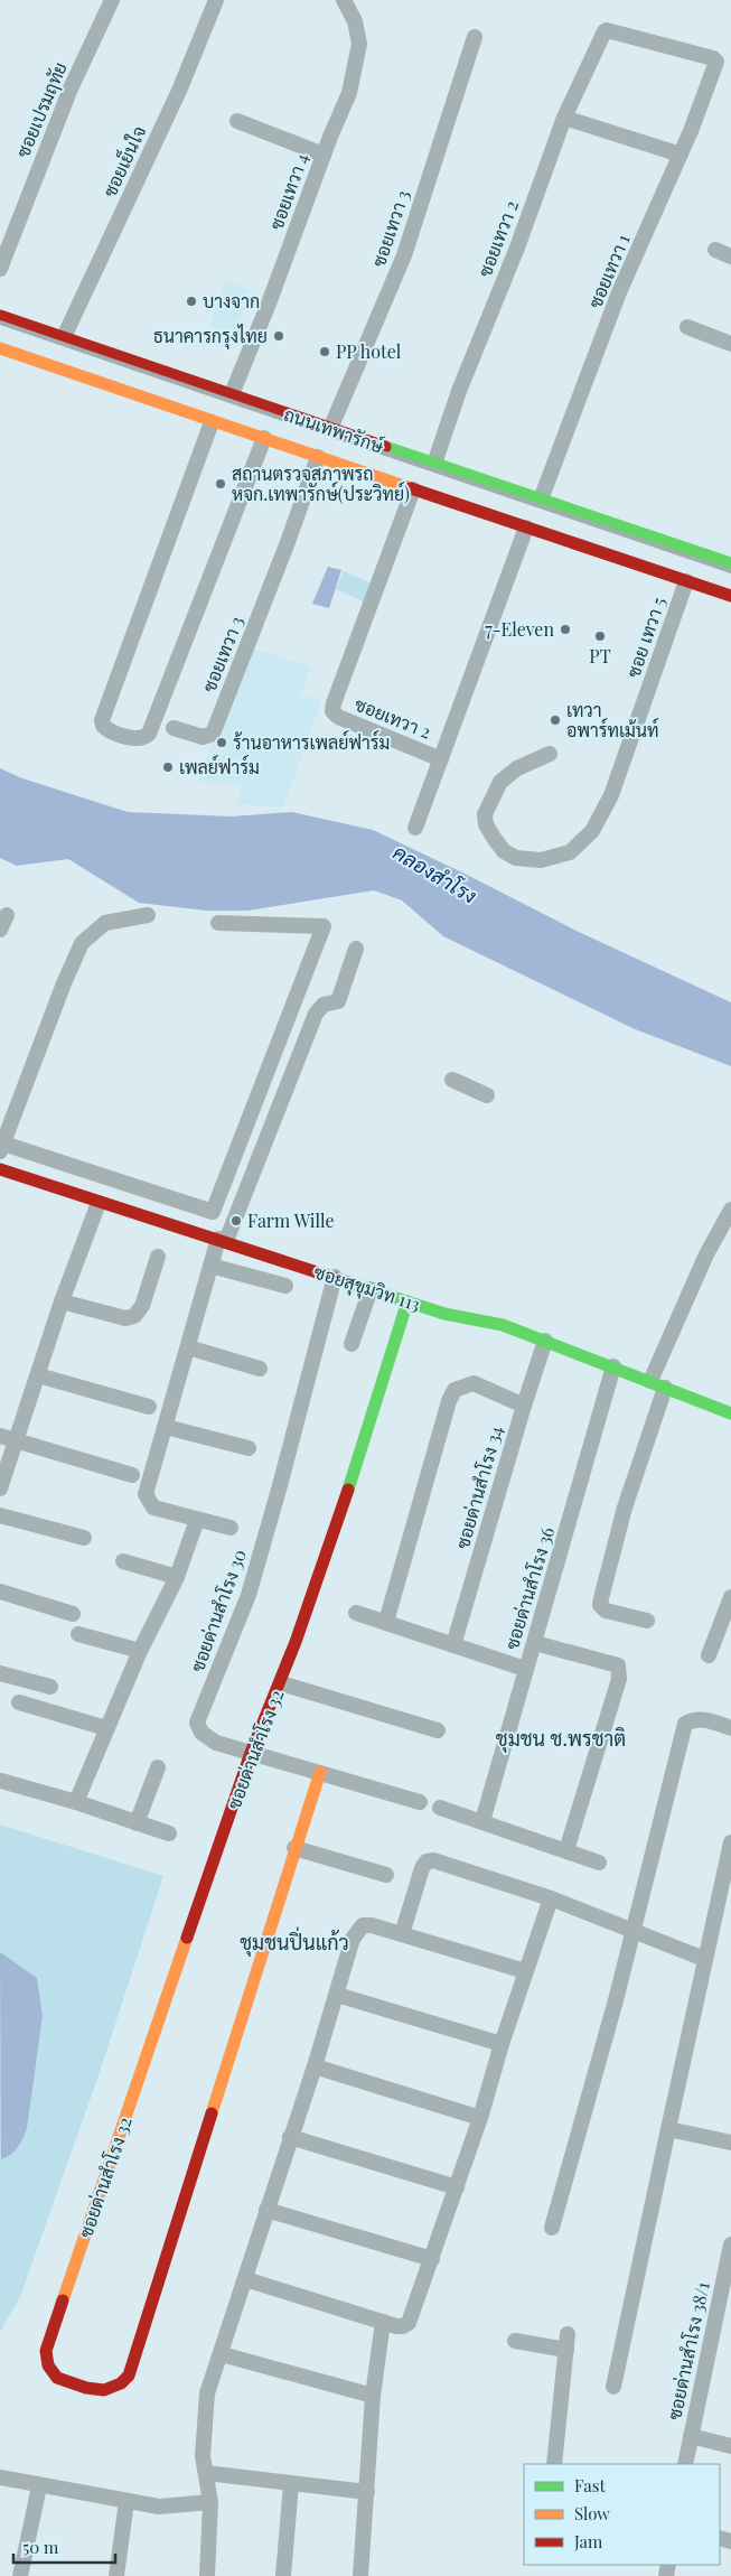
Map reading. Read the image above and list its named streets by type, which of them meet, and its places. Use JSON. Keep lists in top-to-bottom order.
{
  "streets": {
    "main road": ["ถนนเทพารักษ์", "ซอยสุขุมวิท 113", "ซอยด่านสำโรง 32"],
    "street": [
      "ซอยเปรมฤทัย",
      "ซอยเย็นใจ",
      "ซอยเทวา 4",
      "ซอยเทวา 3",
      "ซอยเทวา 2",
      "ซอยเทวา 1",
      "ซอย เทวา 5",
      "ซอยด่านสำโรง 34",
      "ซอยด่านสำโรง 36",
      "ซอยด่านสำโรง 30",
      "ซอยด่านสำโรง 38/1"
    ]
  },
  "crossings": [
    ["ซอยเย็นใจ", "ถนนเทพารักษ์"],
    ["ซอยเทวา 4", "ถนนเทพารักษ์"],
    ["ซอยเทวา 3", "ถนนเทพารักษ์"],
    ["ซอยเทวา 2", "ซอยเทวา 1"],
    ["ซอยเทวา 2", "ถนนเทพารักษ์"],
    ["ซอยเทวา 1", "ถนนเทพารักษ์"],
    ["ถนนเทพารักษ์", "ซอย เทวา 5"],
    ["ซอยสุขุมวิท 113", "ซอยด่านสำโรง 34"],
    ["ซอยสุขุมวิท 113", "ซอยด่านสำโรง 36"],
    ["ซอยสุขุมวิท 113", "ซอยด่านสำโรง 30"],
    ["ซอยสุขุมวิท 113", "ซอยด่านสำโรง 32"],
    ["ซอยด่านสำโรง 30", "ซอยด่านสำโรง 32"]
  ],
  "districts": ["ชุมชน ช.พรชาติ", "ชุมชนปิ่นแก้ว"],
  "water": ["คลองสำโรง"],
  "places": [
    "บางจาก",
    "ธนาคารกรุงไทย",
    "PP hotel",
    "สถานตรวจสภาพรถ หจก.เทพารักษ์(ประวิทย์)",
    "7-Eleven",
    "PT",
    "เทวา อพาร์ทเม้นท์",
    "ร้านอาหารเพลย์ฟาร์ม",
    "เพลย์ฟาร์ม",
    "Farm Wille"
  ],
  "legend": ["Fast", "Slow", "Jam"],
  "scale_bar": "50 m"
}
